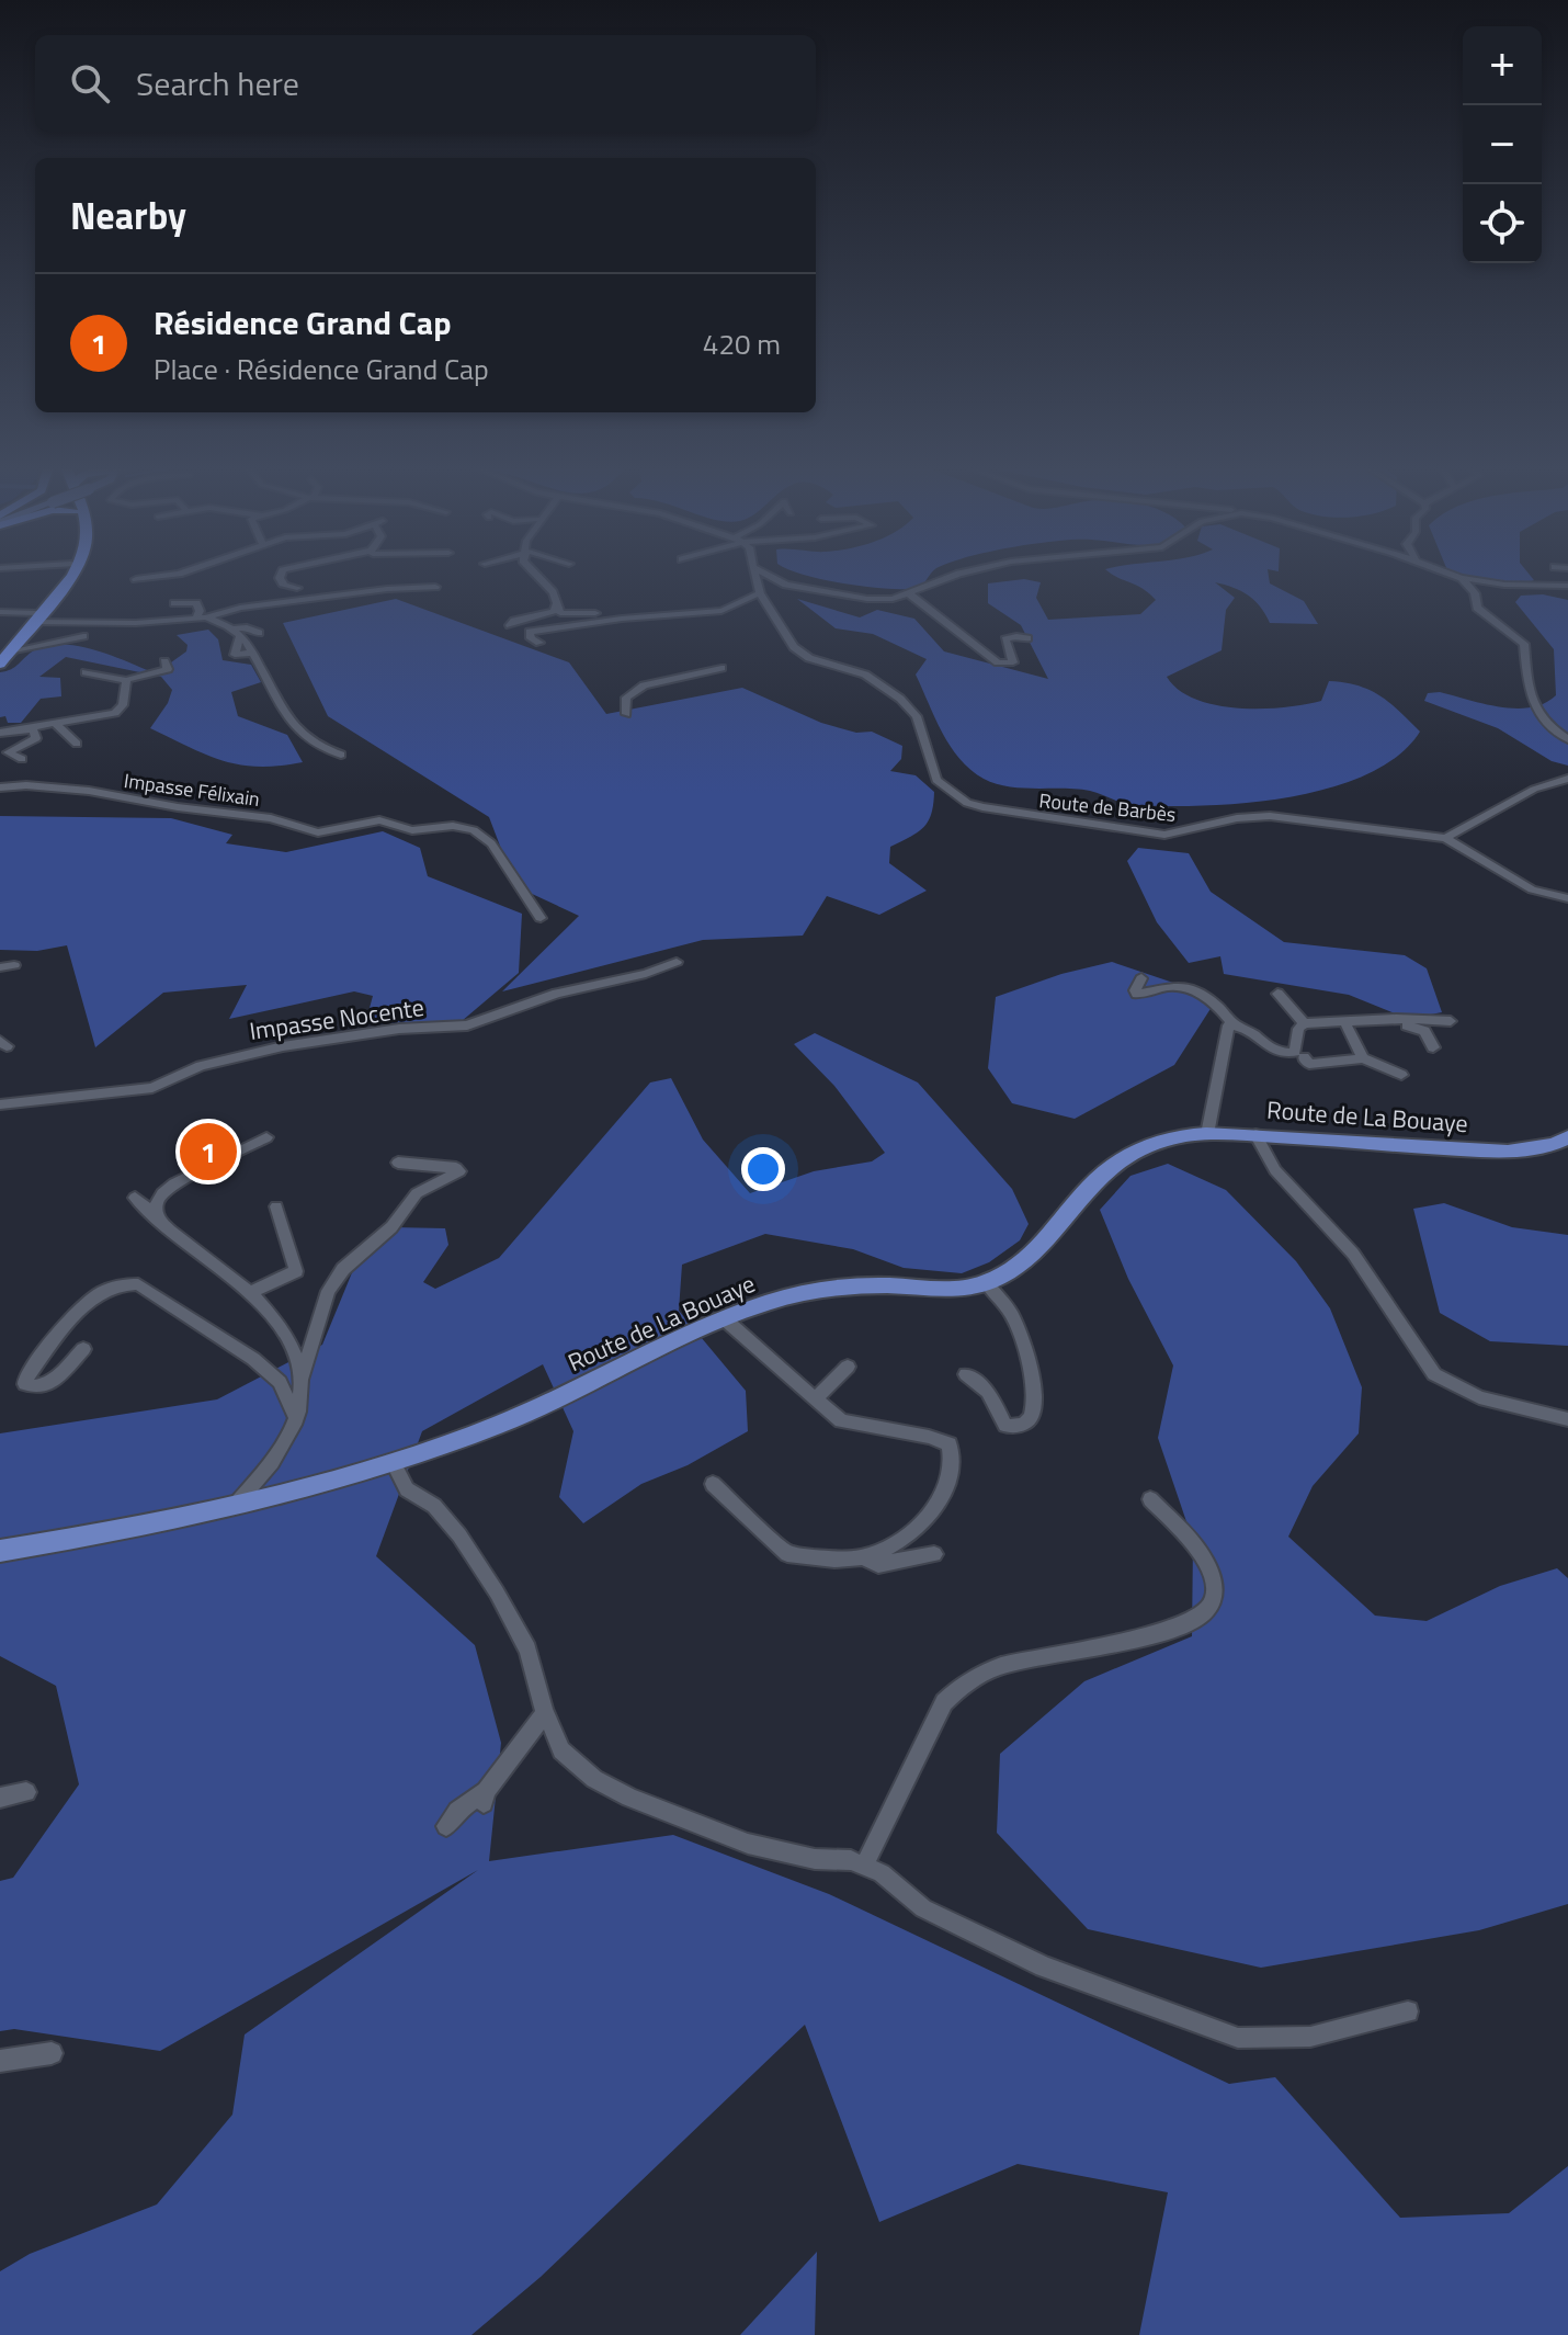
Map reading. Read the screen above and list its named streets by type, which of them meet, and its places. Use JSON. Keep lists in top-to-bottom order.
{
  "streets": {
    "main road": ["Route de La Bouaye"],
    "street": ["Impasse Félixain", "Route de Barbès", "Impasse Nocente"]
  },
  "page": {
    "map_buttons": ["+", "−"],
    "search": "Search here",
    "heading": "Nearby",
    "list": [
      {
        "mark": "1",
        "name": "Résidence Grand Cap",
        "note": "Place · Résidence Grand Cap",
        "value": "420 m"
      }
    ],
    "pins": "1"
  }
}
